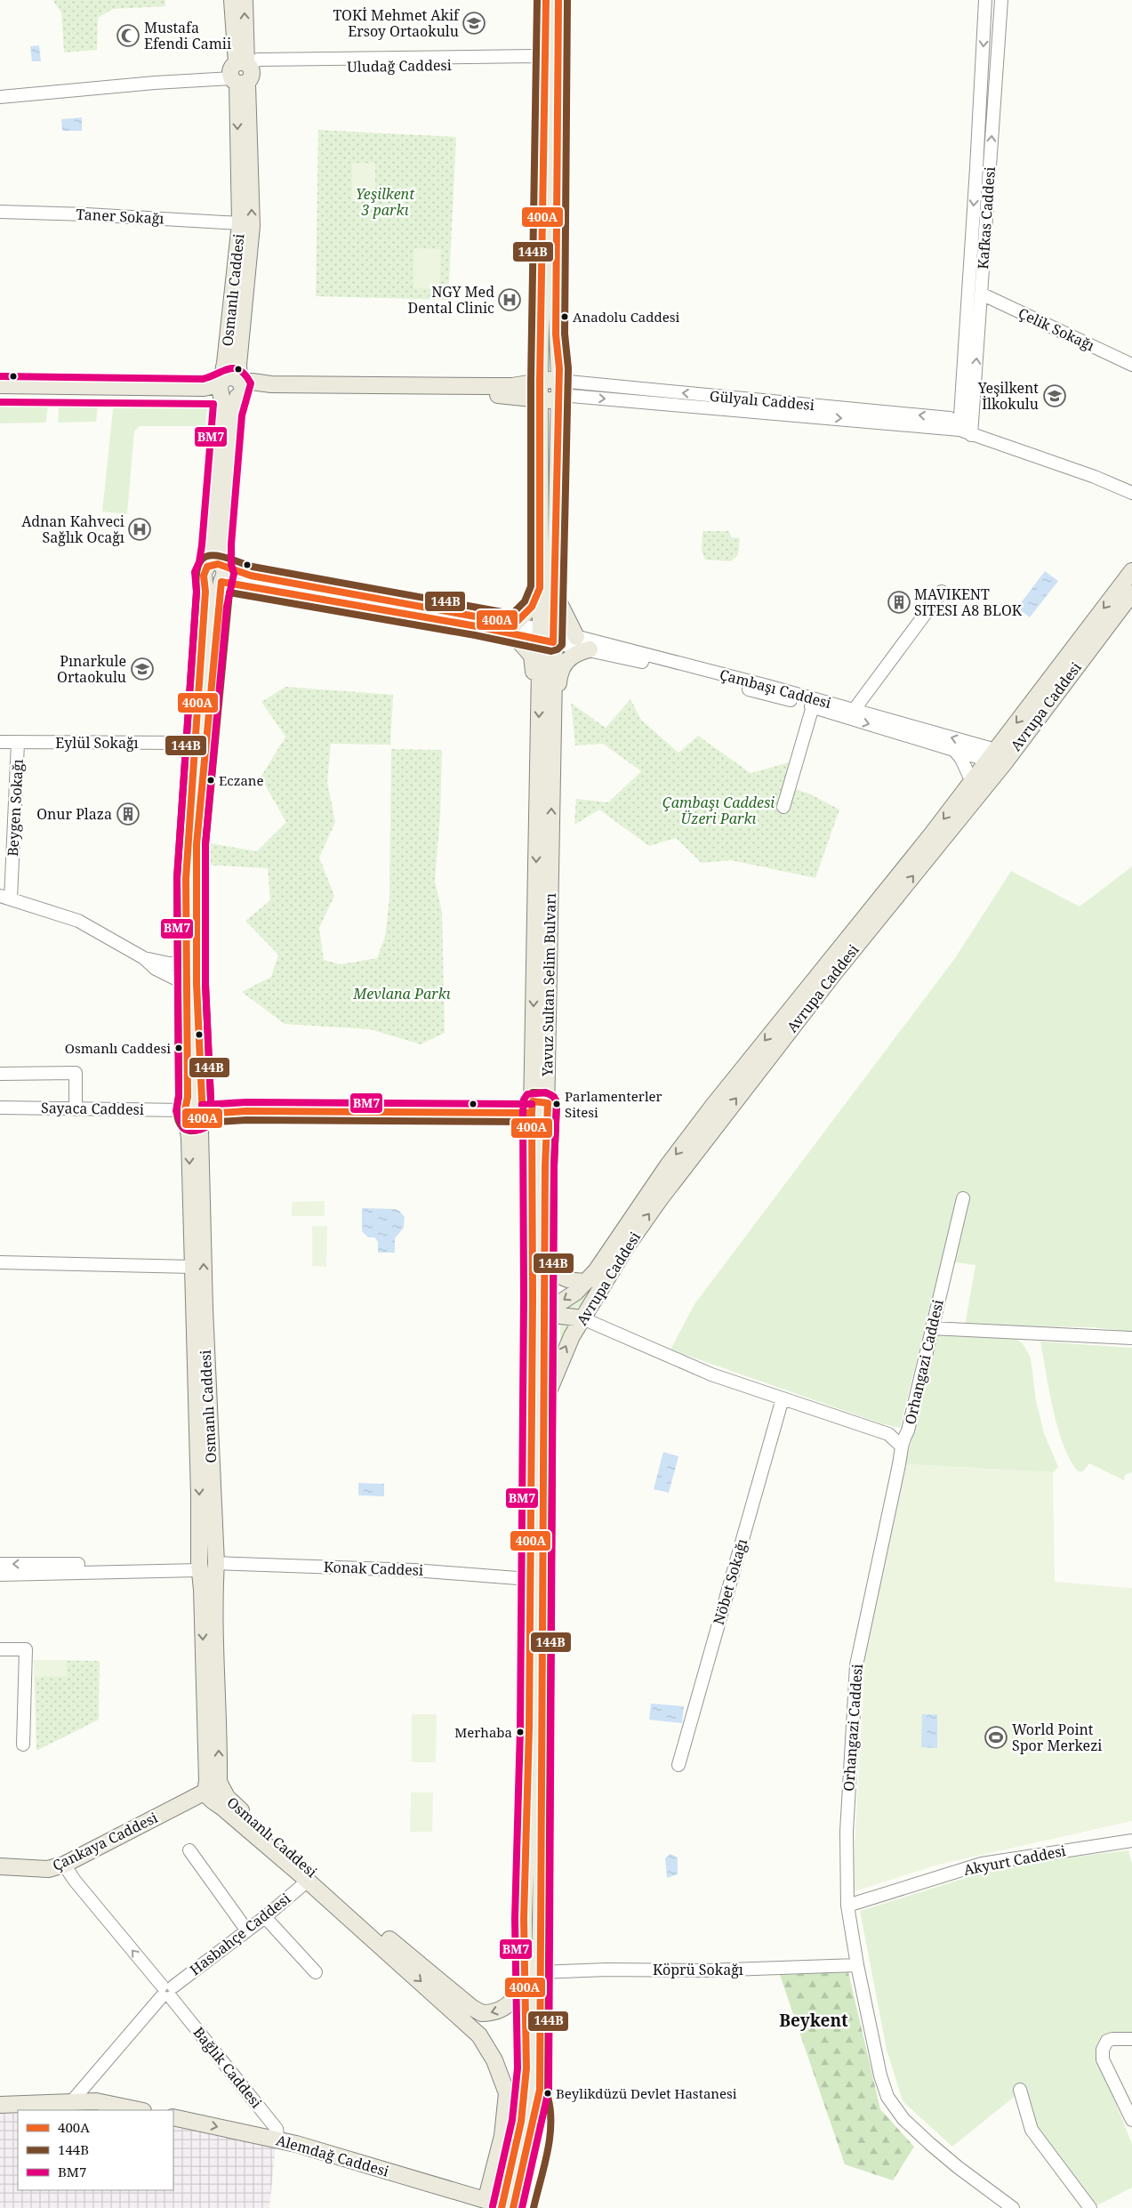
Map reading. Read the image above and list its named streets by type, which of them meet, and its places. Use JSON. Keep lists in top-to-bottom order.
{
  "streets": {
    "main road": [
      "Osmanlı Caddesi",
      "Avrupa Caddesi",
      "Yavuz Sultan Selim Bulvarı",
      "Çankaya Caddesi",
      "Alemdağ Caddesi"
    ],
    "street": [
      "Uludağ Caddesi",
      "Taner Sokağı",
      "Kafkas Caddesi",
      "Çelik Sokağı",
      "Gülyalı Caddesi",
      "Çambaşı Caddesi",
      "Eylül Sokağı",
      "Beygen Sokağı",
      "Sayaca Caddesi",
      "Orhangazi Caddesi",
      "Konak Caddesi",
      "Nöbet Sokağı",
      "Akyurt Caddesi",
      "Hasbahçe Caddesi",
      "Köprü Sokağı",
      "Bağlık Caddesi"
    ]
  },
  "crossings": [
    ["Uludağ Caddesi", "Osmanlı Caddesi"],
    ["Uludağ Caddesi", "Yavuz Sultan Selim Bulvarı"],
    ["Taner Sokağı", "Osmanlı Caddesi"],
    ["Kafkas Caddesi", "Çelik Sokağı"],
    ["Kafkas Caddesi", "Gülyalı Caddesi"],
    ["Osmanlı Caddesi", "Eylül Sokağı"],
    ["Osmanlı Caddesi", "Yavuz Sultan Selim Bulvarı"],
    ["Osmanlı Caddesi", "Sayaca Caddesi"],
    ["Osmanlı Caddesi", "Konak Caddesi"],
    ["Osmanlı Caddesi", "Çankaya Caddesi"],
    ["Osmanlı Caddesi", "Alemdağ Caddesi"],
    ["Gülyalı Caddesi", "Yavuz Sultan Selim Bulvarı"],
    ["Çambaşı Caddesi", "Avrupa Caddesi"],
    ["Çambaşı Caddesi", "Yavuz Sultan Selim Bulvarı"],
    ["Avrupa Caddesi", "Yavuz Sultan Selim Bulvarı"],
    ["Eylül Sokağı", "Beygen Sokağı"],
    ["Yavuz Sultan Selim Bulvarı", "Konak Caddesi"],
    ["Yavuz Sultan Selim Bulvarı", "Köprü Sokağı"],
    ["Orhangazi Caddesi", "Akyurt Caddesi"],
    ["Orhangazi Caddesi", "Köprü Sokağı"],
    ["Çankaya Caddesi", "Bağlık Caddesi"],
    ["Hasbahçe Caddesi", "Bağlık Caddesi"],
    ["Bağlık Caddesi", "Alemdağ Caddesi"]
  ],
  "districts": ["Beykent"],
  "parks": ["Yeşilkent 3 parkı", "Çambaşı Caddesi Üzeri Parkı", "Mevlana Parkı"],
  "places": {
    "school or university": ["TOKİ Mehmet Akif Ersoy Ortaokulu", "Yeşilkent İlkokulu", "Pınarkule Ortaokulu"],
    "mosque": ["Mustafa Efendi Camii"],
    "hospital": ["NGY Med Dental Clinic", "Adnan Kahveci Sağlık Ocağı"],
    "other": [
      "Anadolu Caddesi",
      "Eczane",
      "Osmanlı Caddesi",
      "Parlamenterler Sitesi",
      "Merhaba",
      "Beylikdüzü Devlet Hastanesi"
    ],
    "building": ["MAVIKENT SITESI A8 BLOK", "Onur Plaza"],
    "sports": ["World Point Spor Merkezi"]
  },
  "lines": ["transit line 400A", "transit line 144B", "transit line BM7"],
  "legend": ["400A", "144B", "BM7"]
}
